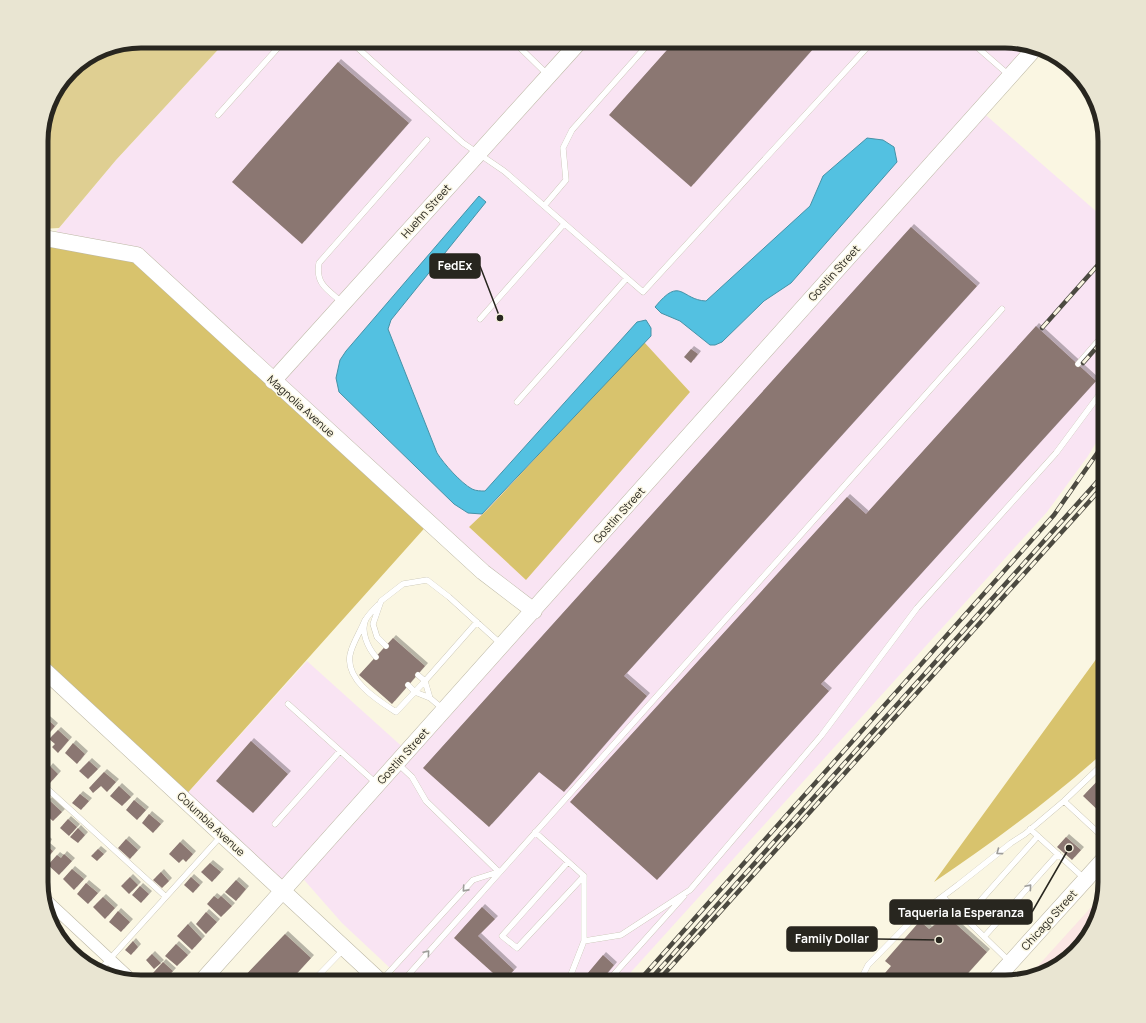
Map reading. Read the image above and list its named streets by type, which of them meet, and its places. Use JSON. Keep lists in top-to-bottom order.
{
  "streets": {
    "street": [
      "Huehn Street",
      "Gostlin Street",
      "Magnolia Avenue",
      "Columbia Avenue",
      "Chicago Street"
    ]
  },
  "crossings": [
    ["Huehn Street", "Magnolia Avenue"],
    ["Gostlin Street", "Magnolia Avenue"],
    ["Gostlin Street", "Columbia Avenue"]
  ],
  "places": ["FedEx", "Taqueria la Esperanza", "Family Dollar"]
}
